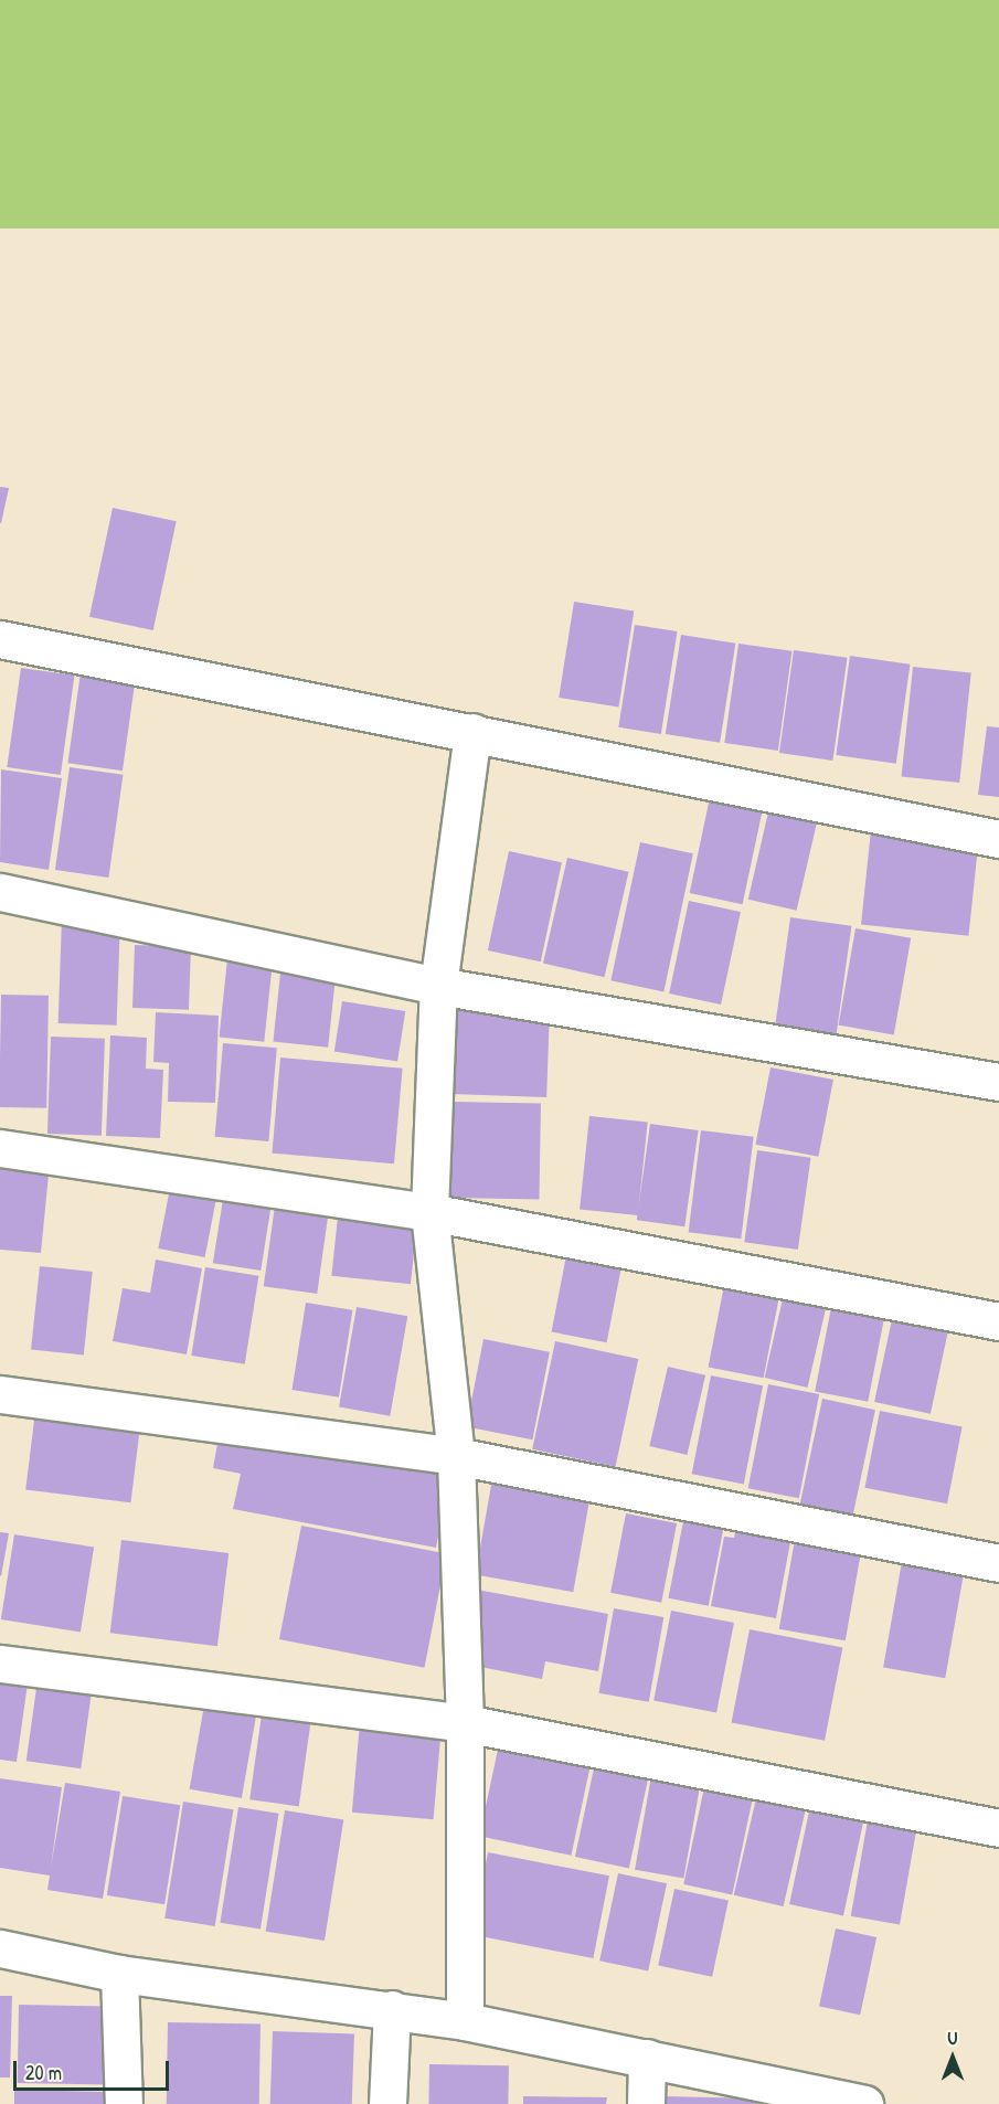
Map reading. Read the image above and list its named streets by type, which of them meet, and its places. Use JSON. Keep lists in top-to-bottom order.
{
  "scale_bar": "20 m",
  "north": "top"
}
